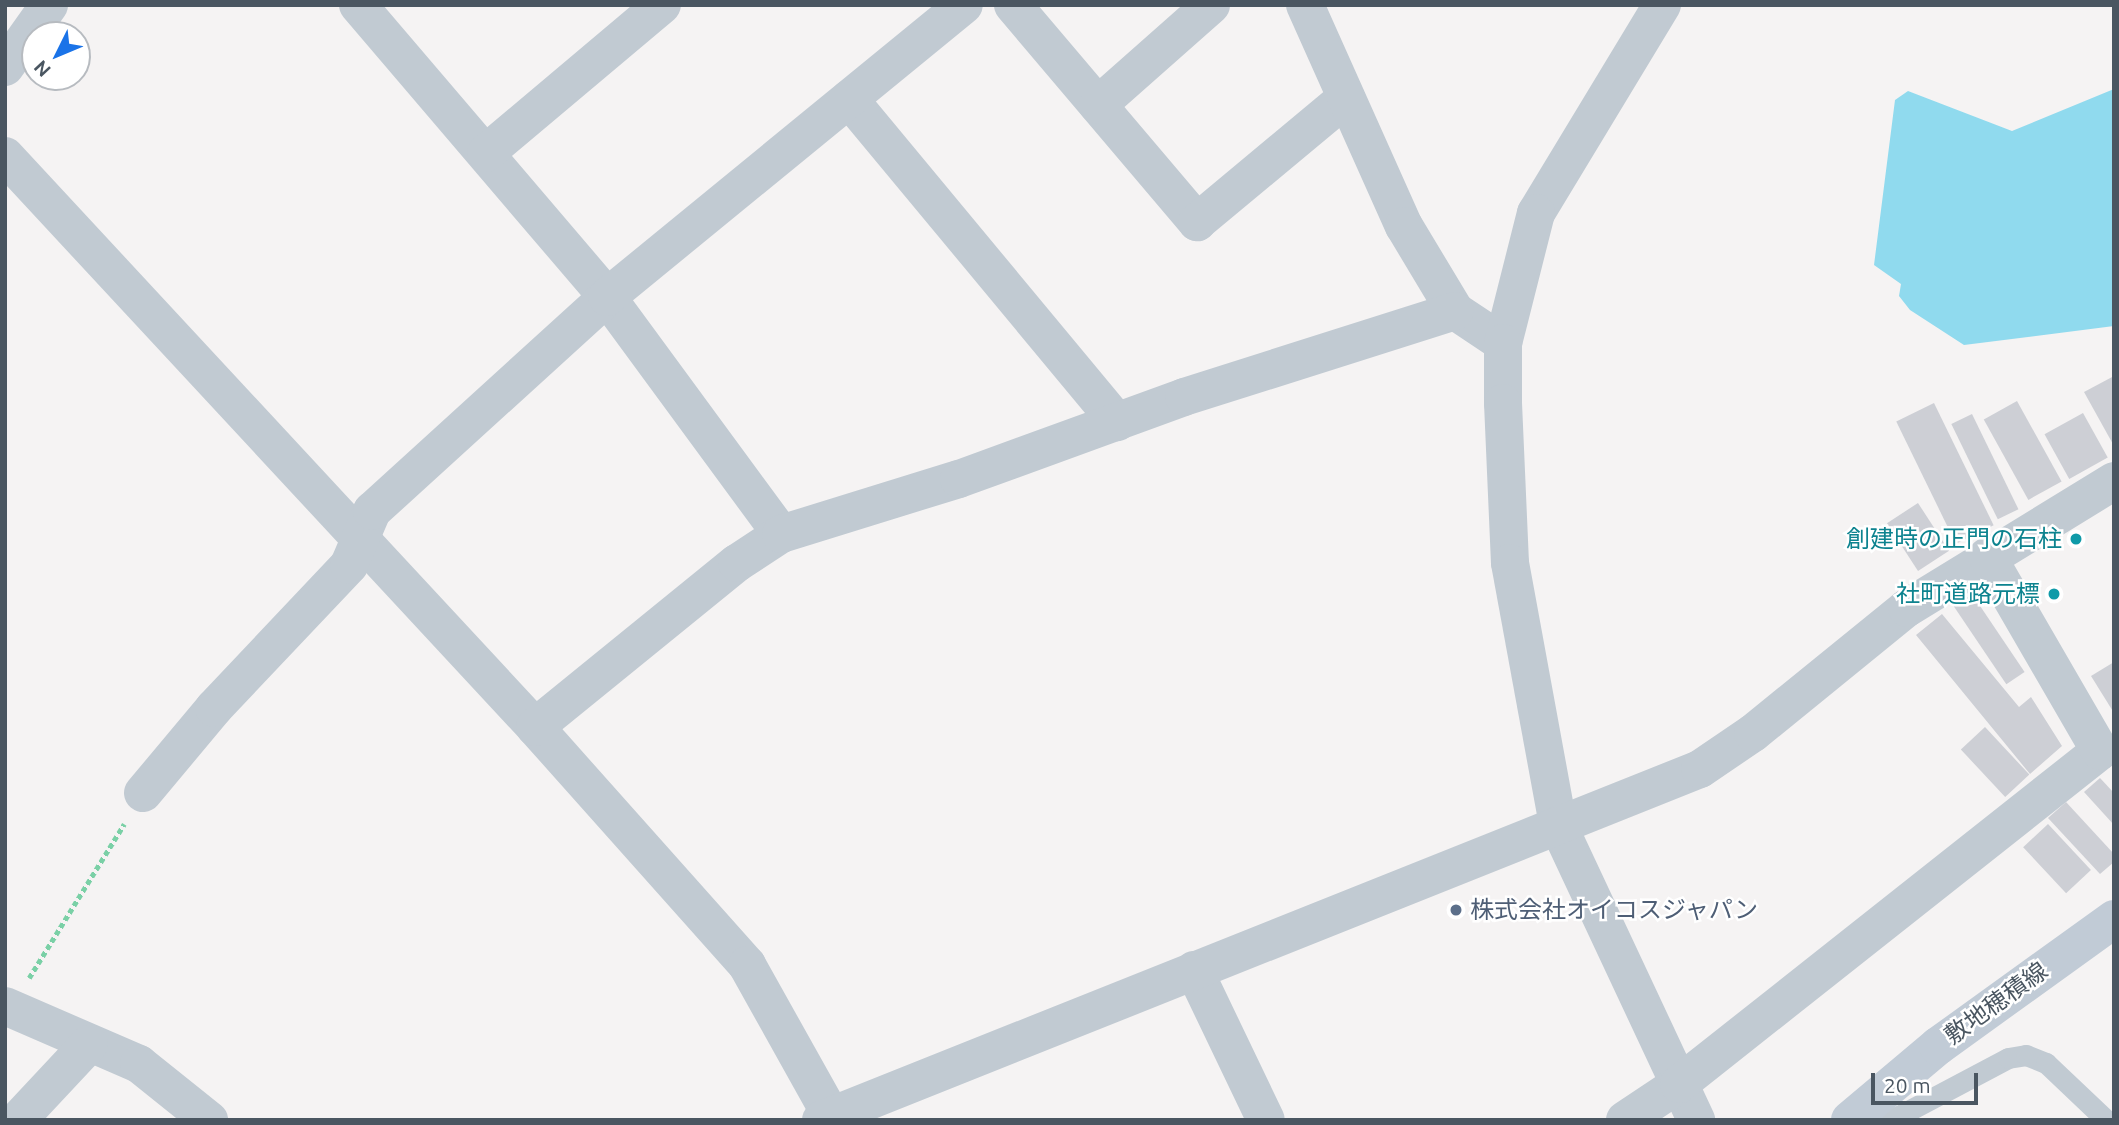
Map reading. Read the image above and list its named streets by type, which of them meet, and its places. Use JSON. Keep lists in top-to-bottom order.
{
  "streets": {
    "main road": ["敷地穂積線"]
  },
  "places": ["創建時の正門の石柱", "社町道路元標", "株式会社オイコスジャパン"],
  "scale_bar": "20 m",
  "north": "bottom left"
}
